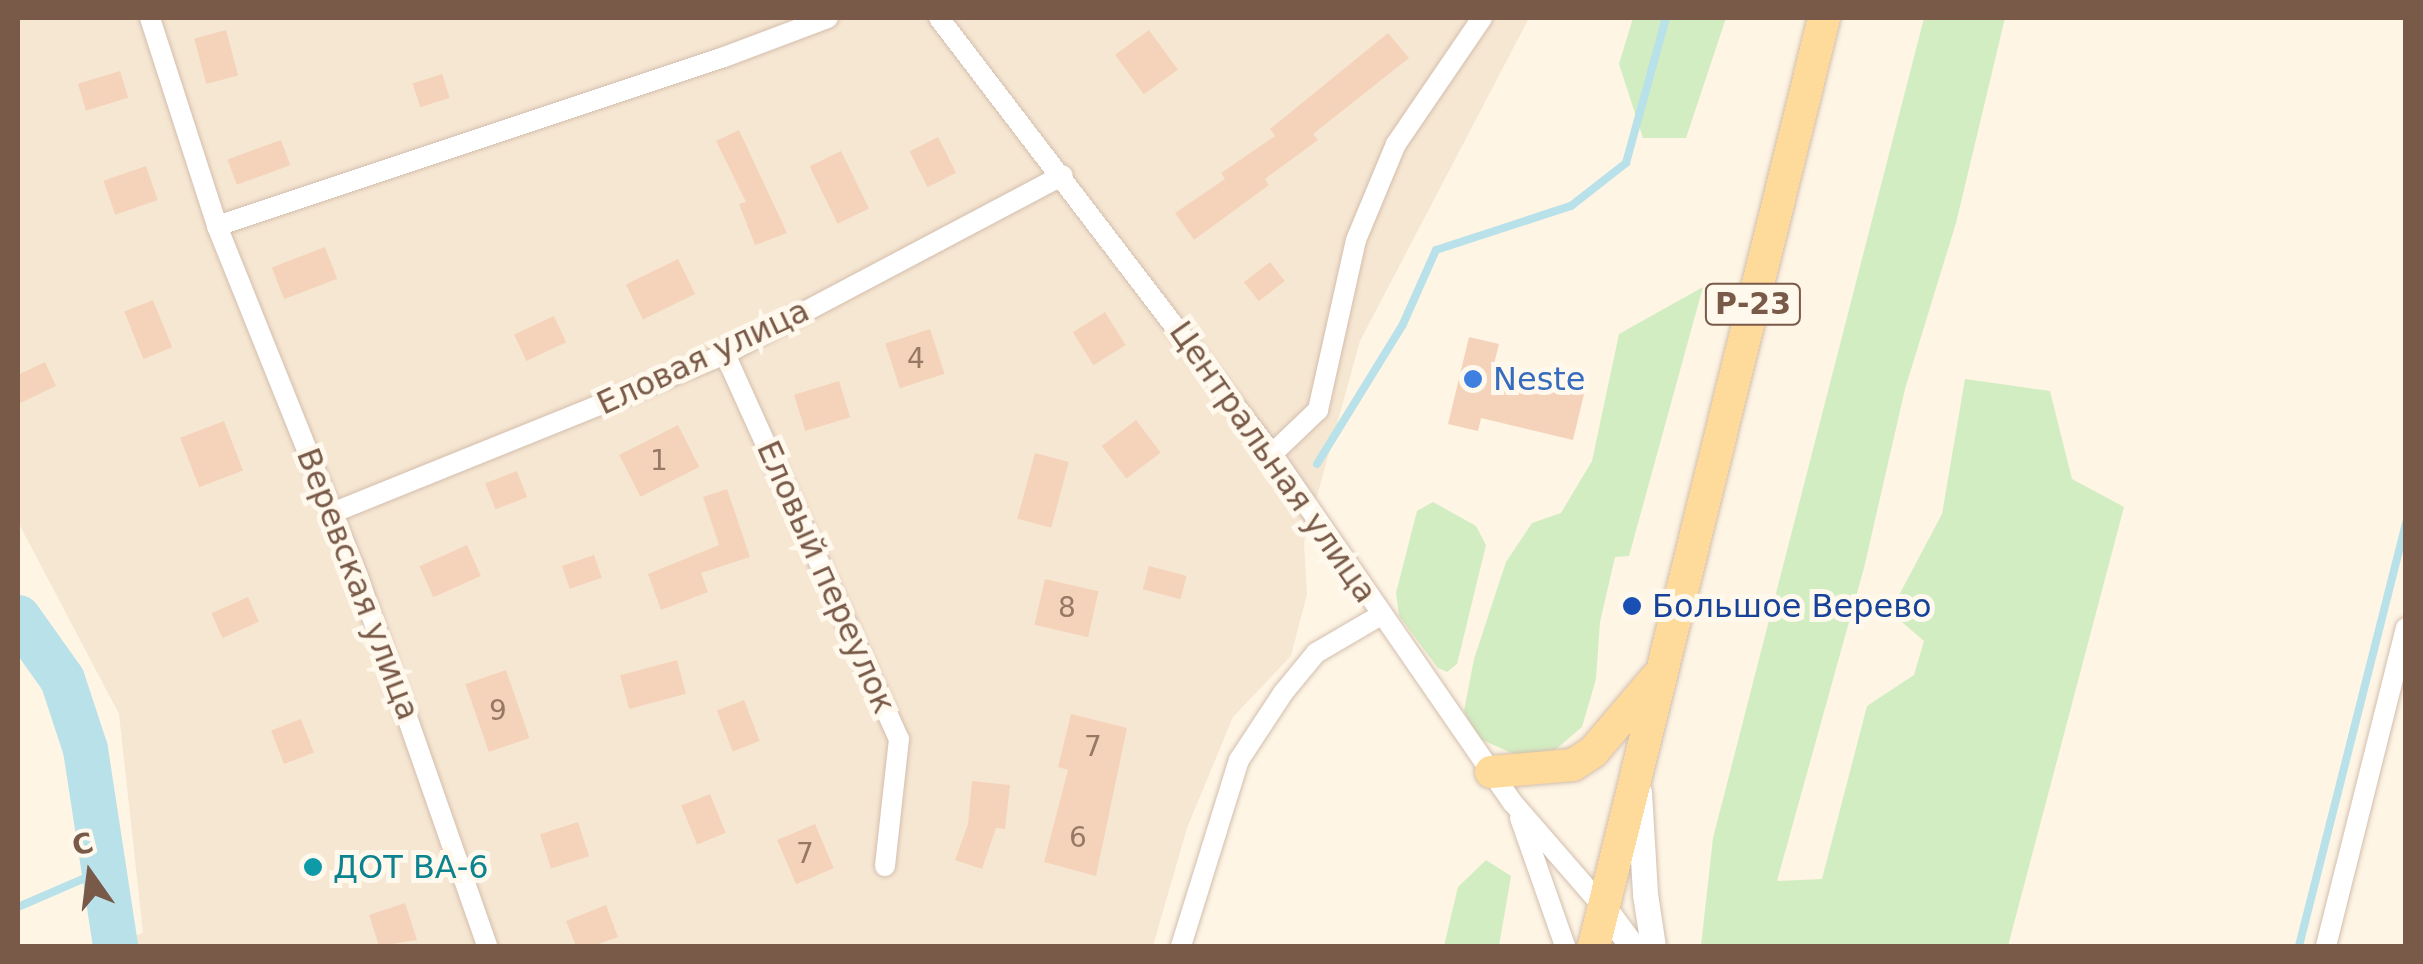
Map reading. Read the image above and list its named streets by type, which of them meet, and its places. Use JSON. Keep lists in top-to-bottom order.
{
  "streets": {
    "main road": ["Р-23"],
    "street": [
      "Еловая улица",
      "Центральная улица",
      "Еловый переулок",
      "Веревская улица"
    ]
  },
  "crossings": [
    ["Р-23", "Центральная улица"],
    ["Еловая улица", "Центральная улица"],
    ["Еловая улица", "Еловый переулок"],
    ["Еловая улица", "Веревская улица"]
  ],
  "places": ["Neste", "Большое Верево", "ДОТ ВА-6"],
  "house_numbers": [
    "4",
    "1",
    "8",
    "9",
    "7",
    "6",
    "7"
  ],
  "north": "top"
}
